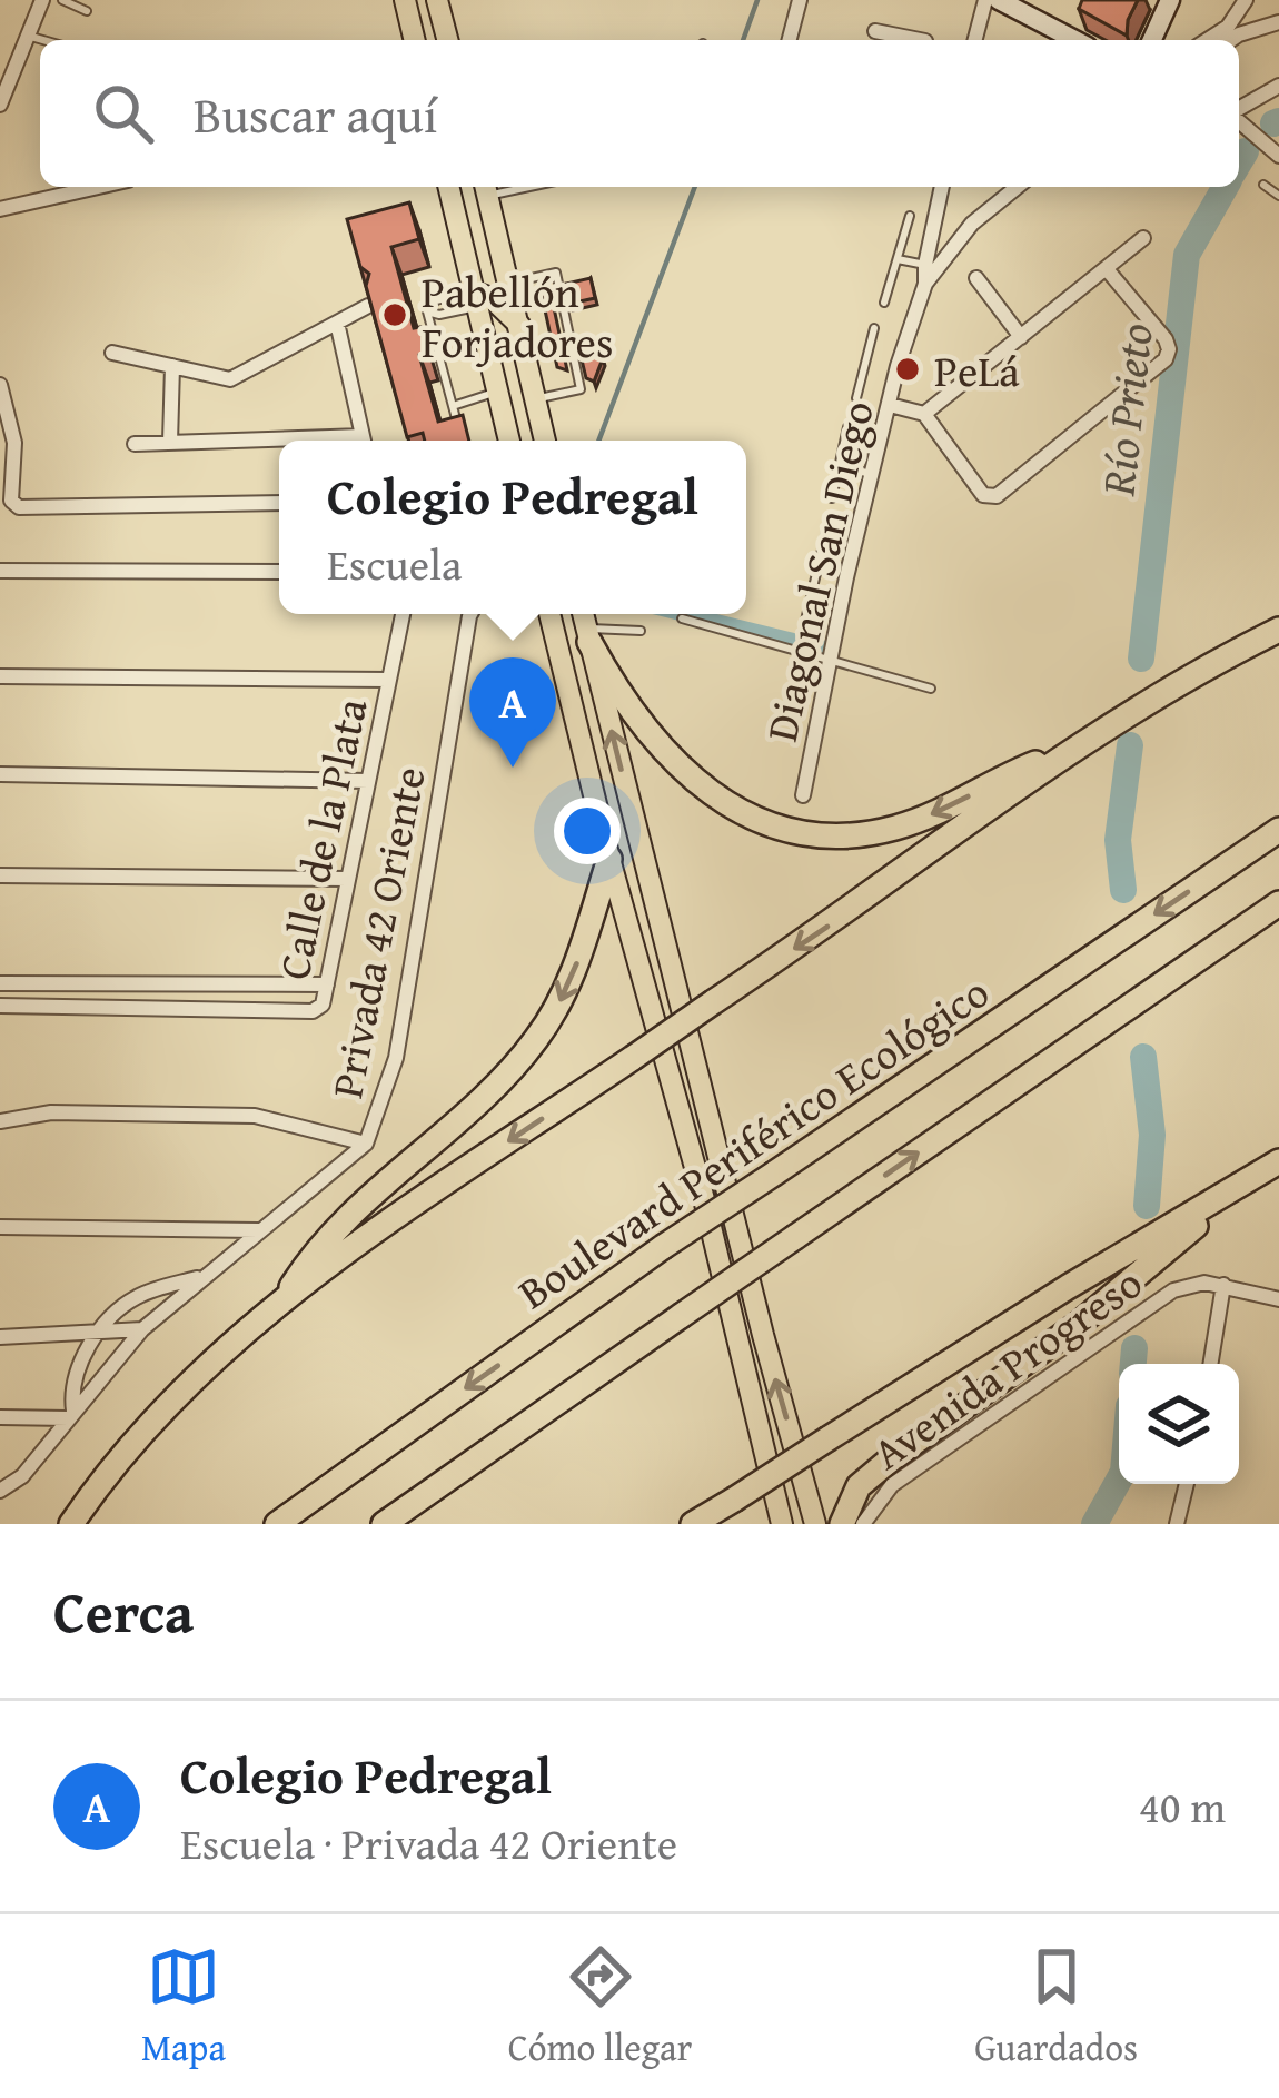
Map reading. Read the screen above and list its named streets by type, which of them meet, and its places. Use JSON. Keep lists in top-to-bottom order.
{
  "streets": {
    "highway": ["Boulevard Periférico Ecológico"],
    "street": [
      "Diagonal San Diego",
      "Calle de la Plata",
      "Privada 42 Oriente",
      "Avenida Progreso"
    ]
  },
  "water": ["Río Prieto"],
  "places": ["Pabellón Forjadores", "PeLá"],
  "page": {
    "search": "Buscar aquí",
    "popup": ["Colegio Pedregal", "Escuela"],
    "pins": "A",
    "heading": "Cerca",
    "list": [
      {
        "mark": "A",
        "name": "Colegio Pedregal",
        "note": "Escuela · Privada 42 Oriente",
        "value": "40 m"
      }
    ],
    "nav": ["Mapa", "Cómo llegar", "Guardados"]
  }
}
